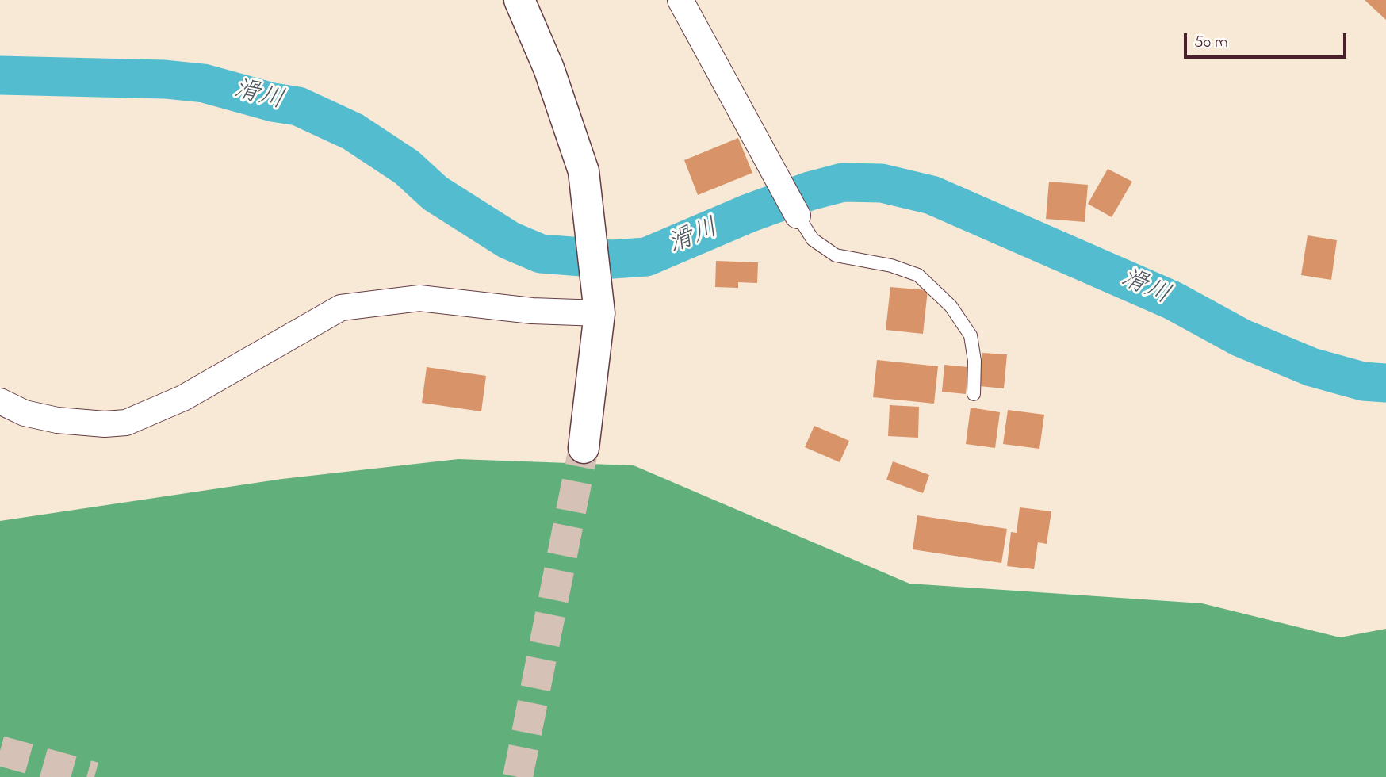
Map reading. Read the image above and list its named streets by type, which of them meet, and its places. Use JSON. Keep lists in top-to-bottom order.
{
  "water": ["滑川"],
  "scale_bar": "50 m"
}
